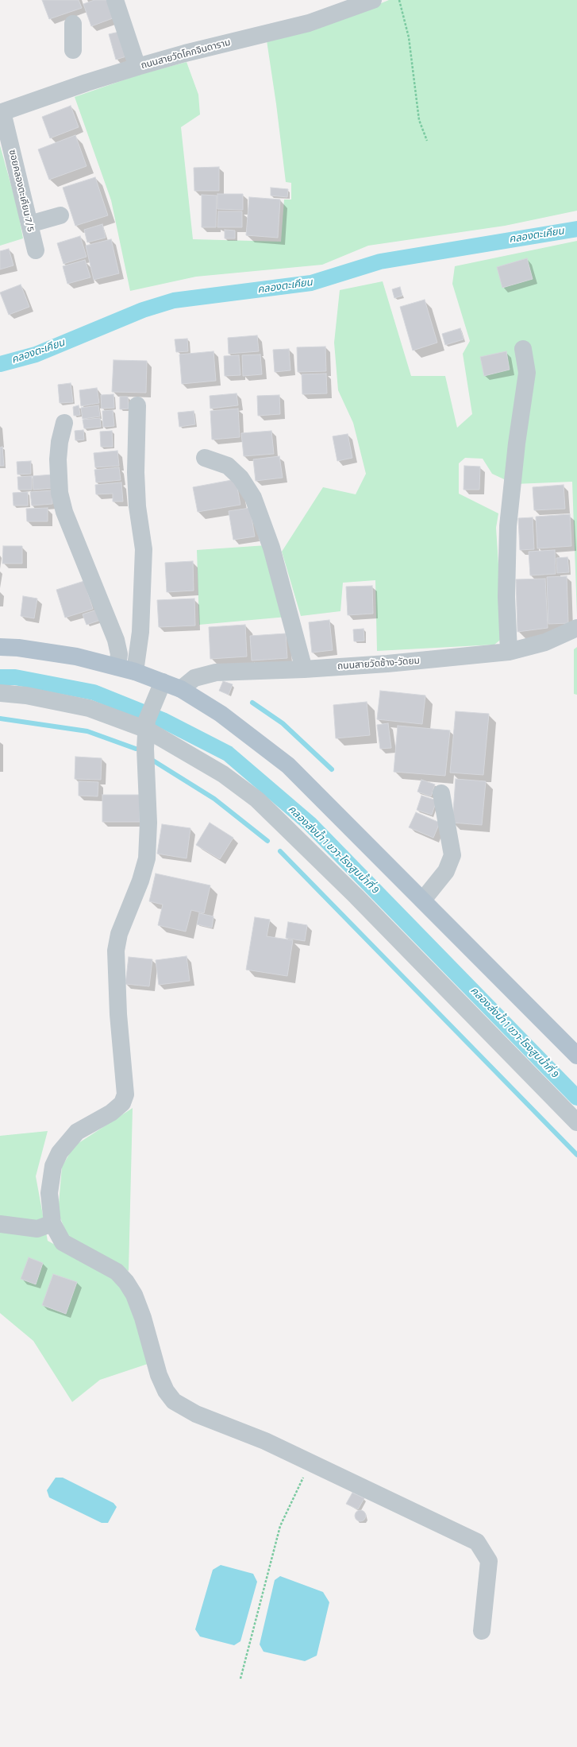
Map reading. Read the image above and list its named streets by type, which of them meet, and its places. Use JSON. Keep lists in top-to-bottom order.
{
  "streets": {
    "street": ["ถนนสายวัดโคกจินดาราม", "ซอยคลองตะเคียน 7/5", "ถนนสายวัดช้าง-วัดยม"]
  },
  "crossings": [
    ["ถนนสายวัดโคกจินดาราม", "ซอยคลองตะเคียน 7/5"]
  ],
  "water": ["คลองตะเคียน", "คลองส่งน้ำ 1 ขวา-โรงสูบน้ำที่ 9"]
}
